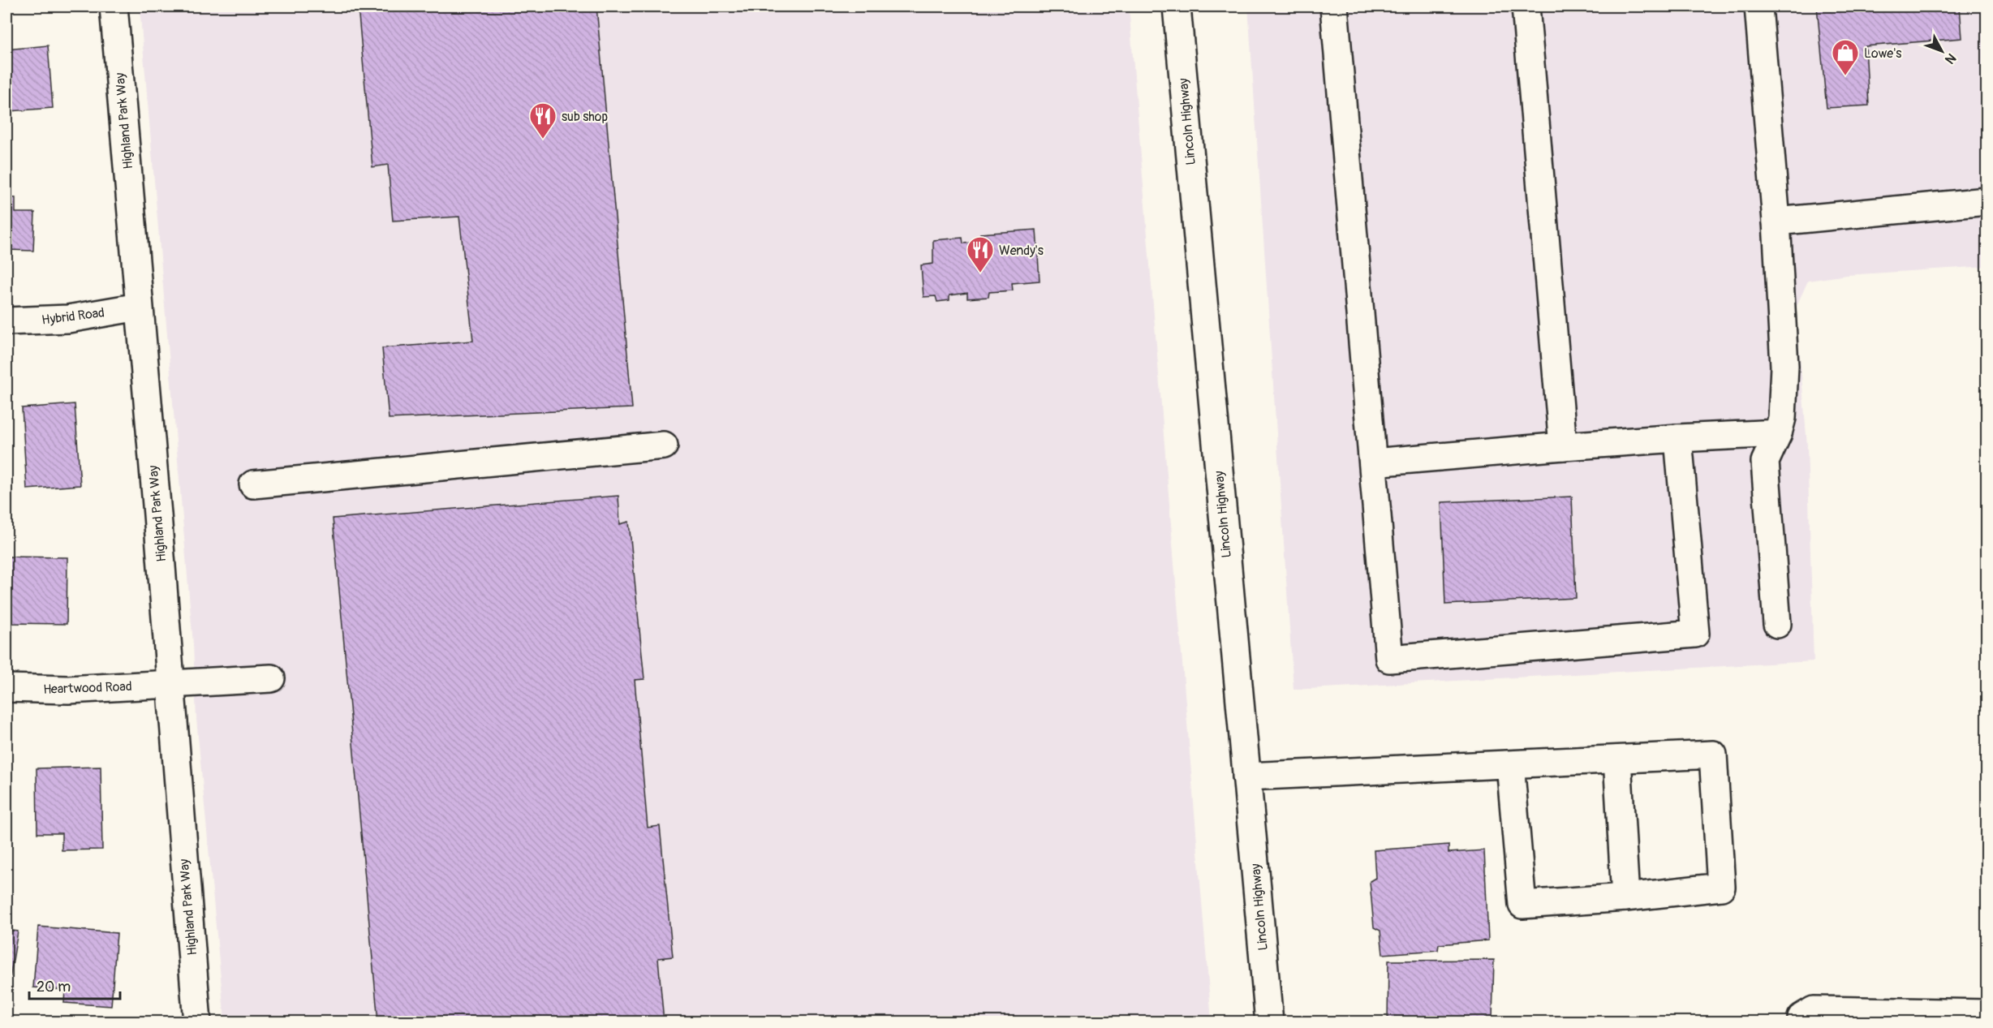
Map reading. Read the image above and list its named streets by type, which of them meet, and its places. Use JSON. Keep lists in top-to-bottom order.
{
  "streets": {
    "street": [
      "Highland Park Way",
      "Lincoln Highway",
      "Hybrid Road",
      "Heartwood Road"
    ]
  },
  "crossings": [
    ["Highland Park Way", "Hybrid Road"],
    ["Highland Park Way", "Heartwood Road"]
  ],
  "places": {
    "shop": ["Lowe's"],
    "restaurant": ["sub shop", "Wendy's"]
  },
  "scale_bar": "20 m",
  "north": "bottom right"
}
